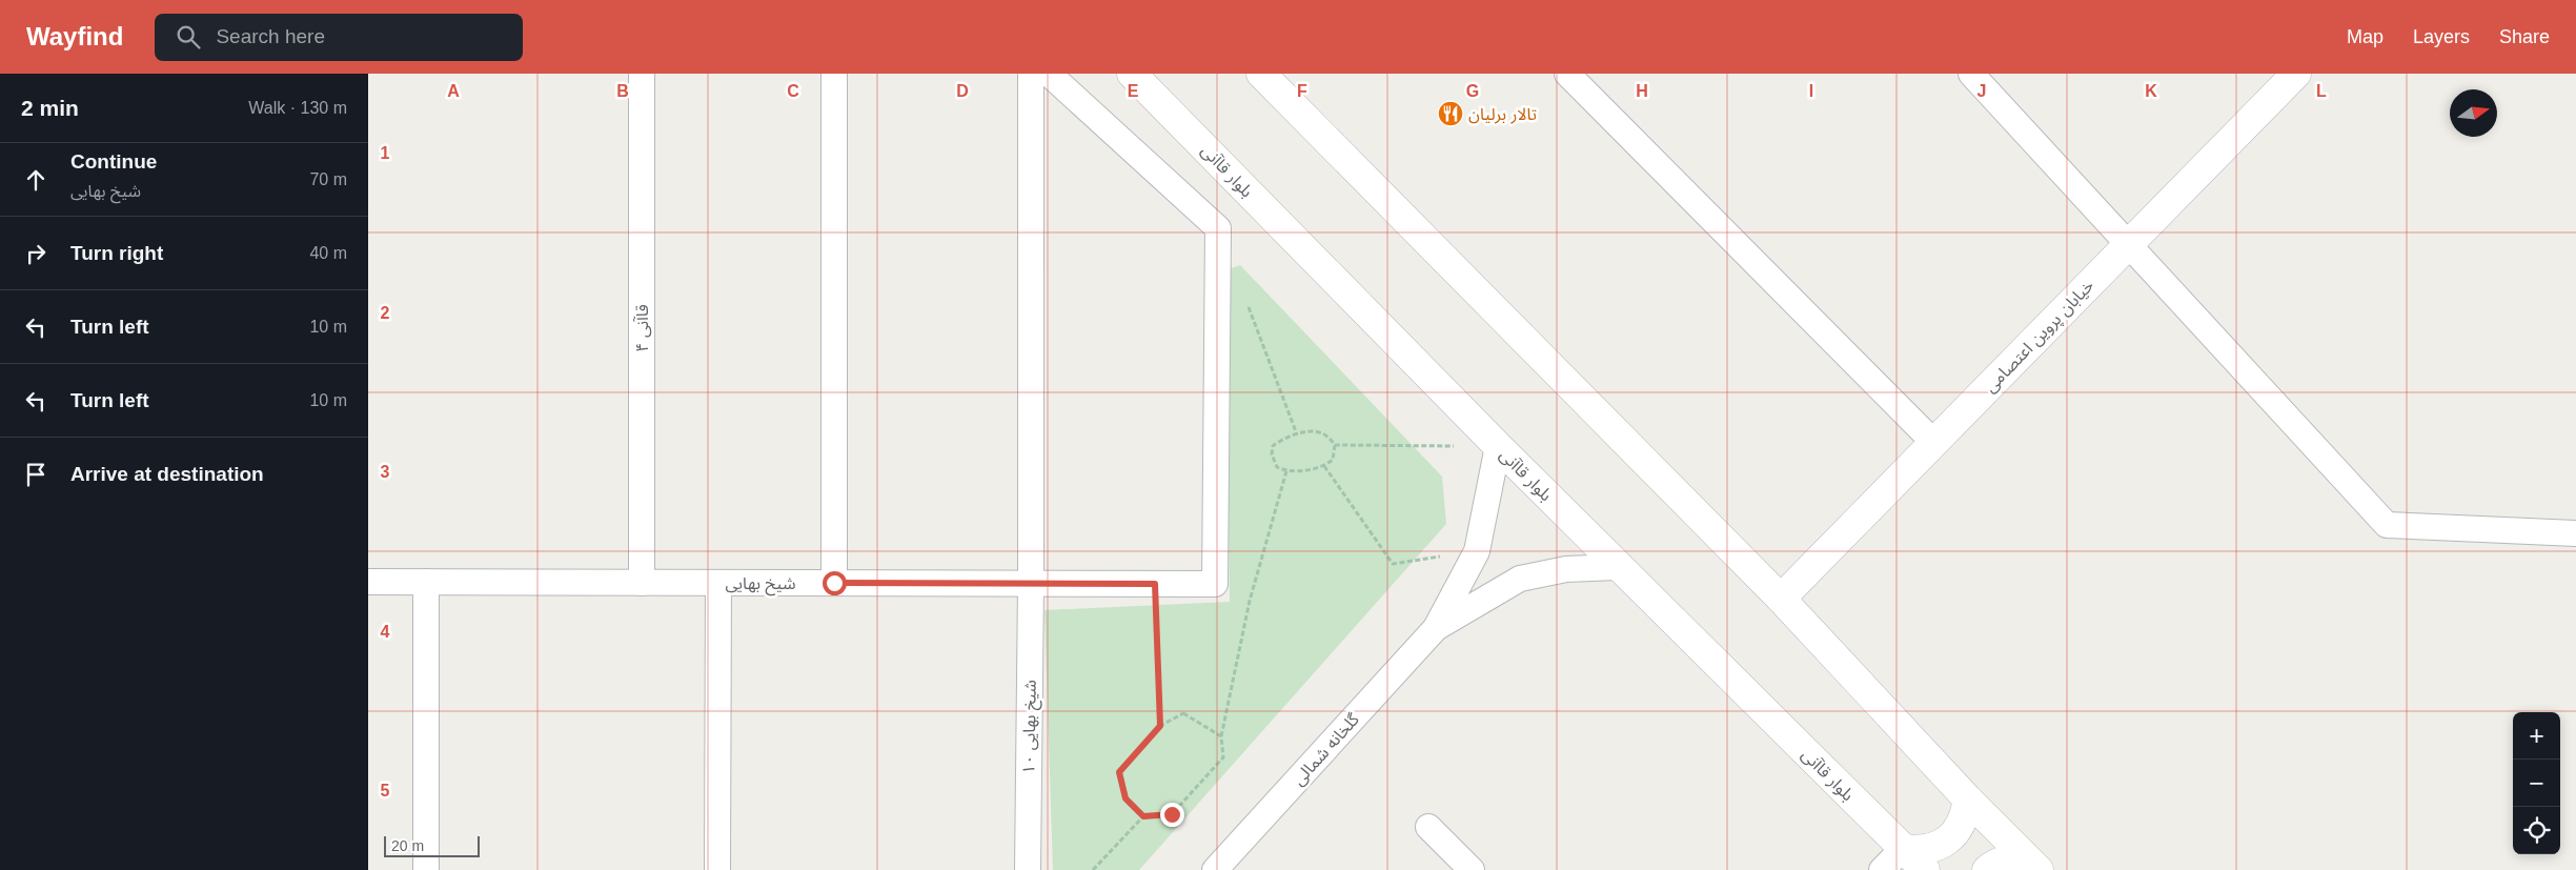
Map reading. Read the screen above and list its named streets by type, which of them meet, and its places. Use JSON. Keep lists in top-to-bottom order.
{
  "streets": {
    "main road": ["بلوار قاآنی", "خیابان پروین اعتصامی"],
    "street": [
      "قاآنی ۴",
      "شیخ بهایی",
      "شیخ بهایی ۱۰",
      "گلخانه شمالی"
    ]
  },
  "crossings": [
    ["قاآنی ۴", "شیخ بهایی"],
    ["شیخ بهایی", "شیخ بهایی ۱۰"]
  ],
  "places": {
    "restaurant": ["تالار برلیان"]
  },
  "scale_bar": "20 m",
  "north": "right",
  "page": {
    "header": "Wayfind",
    "search": "Search here",
    "nav": ["Map", "Layers", "Share"],
    "heading": ["2 min", "Walk · 130 m"],
    "list": [
      ["Continue", "شیخ بهایی", "70 m"],
      ["Turn right", "40 m"],
      ["Turn left", "10 m"],
      ["Turn left", "10 m"],
      "Arrive at destination"
    ],
    "map_buttons": ["+", "−"],
    "scale": "20 m"
  },
  "grid": {
    "columns": [
      "A",
      "B",
      "C",
      "D",
      "E",
      "F",
      "G",
      "H",
      "I",
      "J",
      "K",
      "L"
    ],
    "rows": [
      "1",
      "2",
      "3",
      "4",
      "5"
    ]
  }
}
